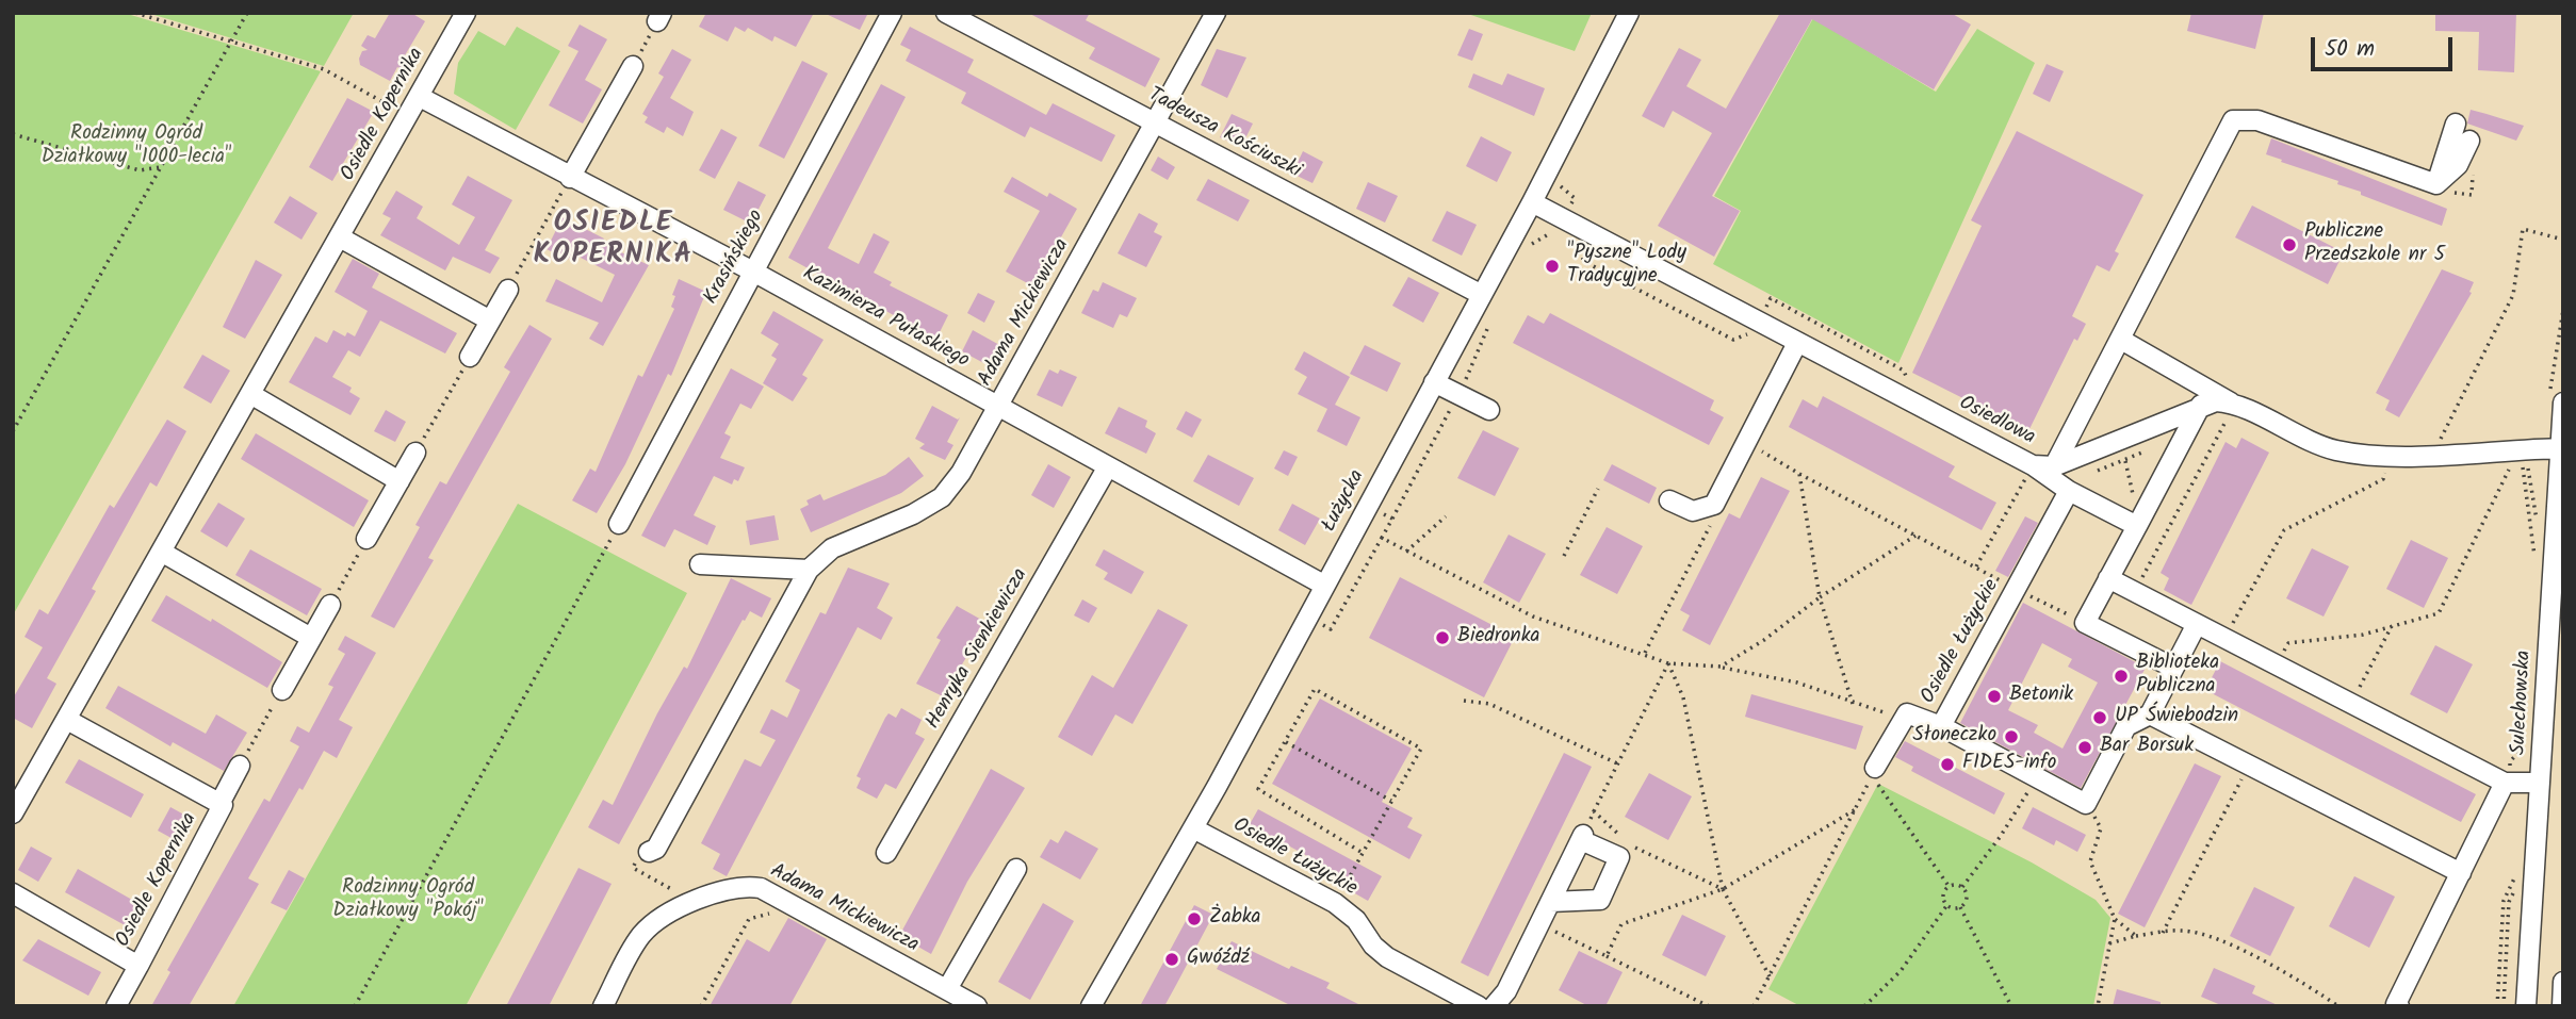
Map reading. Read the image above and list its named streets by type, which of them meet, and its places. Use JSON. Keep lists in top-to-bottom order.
{
  "streets": {
    "street": [
      "Osiedle Kopernika",
      "Tadeusza Kościuszki",
      "Krasińskiego",
      "Adama Mickiewicza",
      "Kazimierza Pułaskiego",
      "Osiedlowa",
      "Łużycka",
      "Osiedle Łużyckie",
      "Henryka Sienkiewicza",
      "Sulechowska"
    ]
  },
  "crossings": [
    ["Osiedle Kopernika", "Kazimierza Pułaskiego"],
    ["Tadeusza Kościuszki", "Adama Mickiewicza"],
    ["Tadeusza Kościuszki", "Łużycka"],
    ["Krasińskiego", "Kazimierza Pułaskiego"],
    ["Adama Mickiewicza", "Kazimierza Pułaskiego"],
    ["Kazimierza Pułaskiego", "Łużycka"],
    ["Kazimierza Pułaskiego", "Henryka Sienkiewicza"],
    ["Osiedlowa", "Łużycka"],
    ["Łużycka", "Osiedle Łużyckie"]
  ],
  "districts": ["OSIEDLE KOPERNIKA"],
  "parks": ["Rodzinny Ogród Działkowy \"1000-lecia\"", "Rodzinny Ogród Działkowy \"Pokój\""],
  "places": [
    "Publiczne Przedszkole nr 5",
    "\"Pyszne\" Lody Tradycyjne",
    "Biedronka",
    "Biblioteka Publiczna",
    "Betonik",
    "UP Świebodzin",
    "Słoneczko",
    "Bar Borsuk",
    "FIDES-info",
    "Żabka",
    "Gwóźdź"
  ],
  "scale_bar": "50 m"
}
